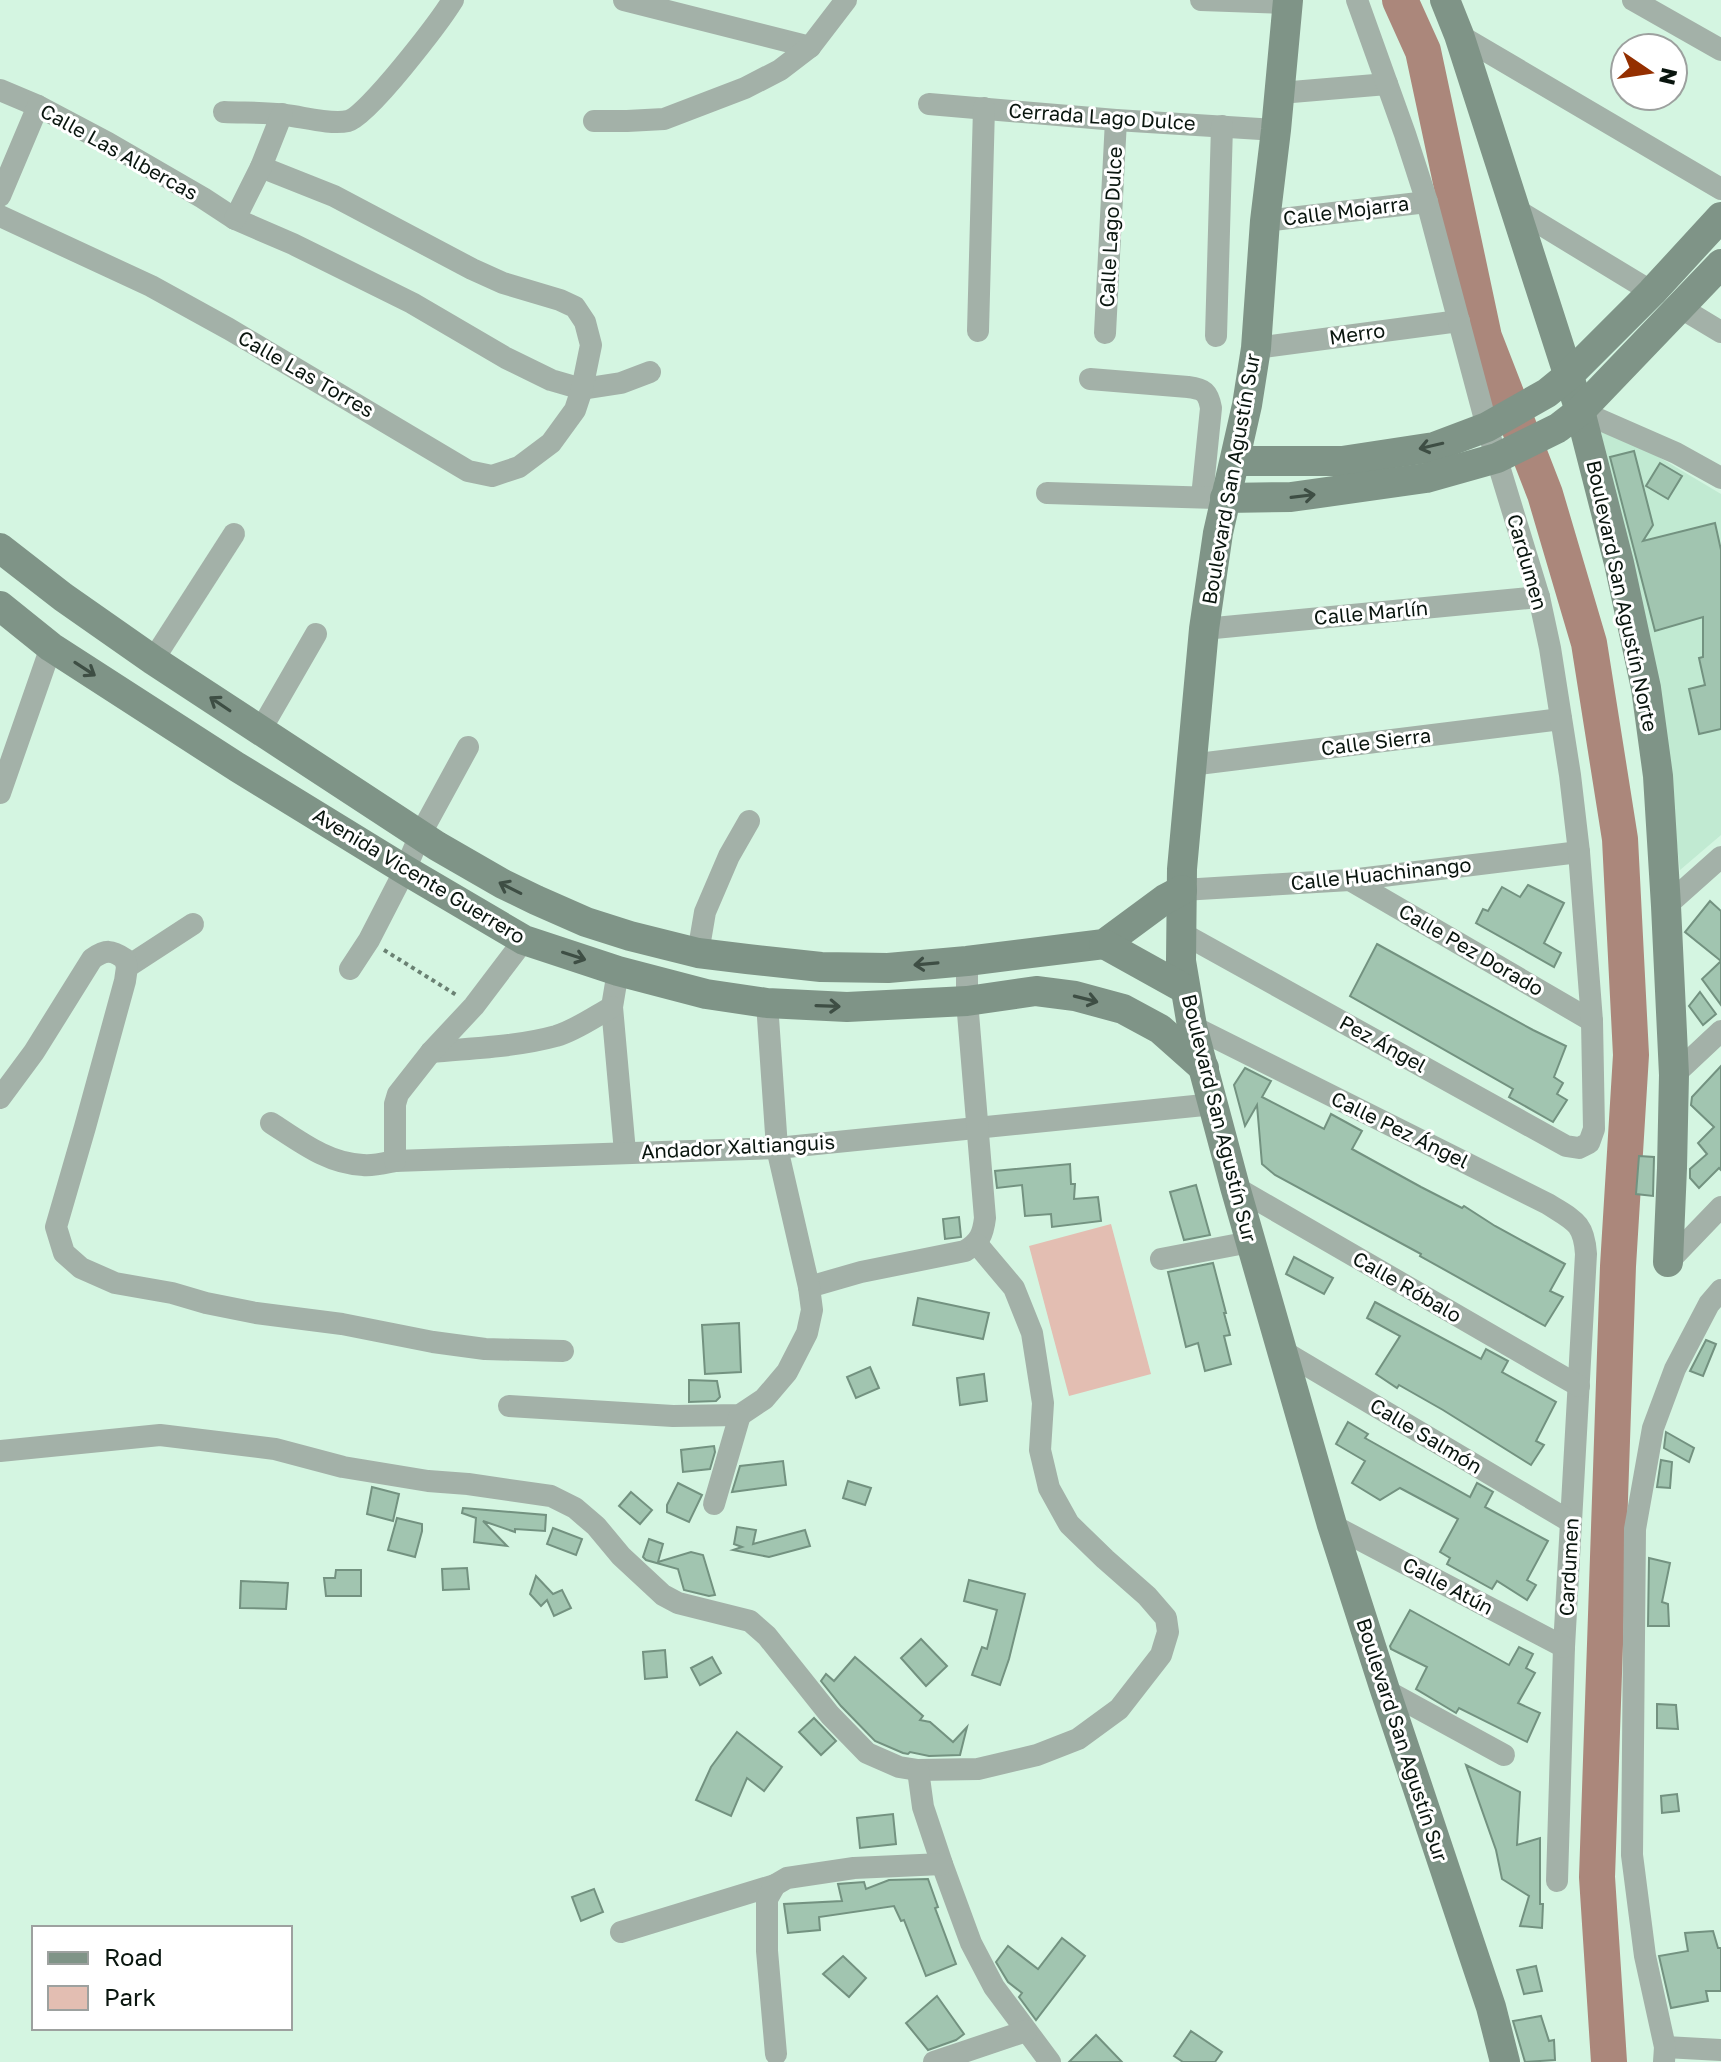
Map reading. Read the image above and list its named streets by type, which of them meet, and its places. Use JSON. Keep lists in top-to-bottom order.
{
  "streets": {
    "main road": ["Boulevard San Agustín Sur", "Boulevard San Agustín Norte", "Avenida Vicente Guerrero"],
    "street": [
      "Cerrada Lago Dulce",
      "Calle Las Albercas",
      "Calle Mojarra",
      "Calle Lago Dulce",
      "Merro",
      "Calle Las Torres",
      "Cardumen",
      "Calle Marlín",
      "Calle Sierra",
      "Calle Huachinango",
      "Calle Pez Dorado",
      "Pez Ángel",
      "Calle Pez Ángel",
      "Andador Xaltianguis",
      "Calle Róbalo",
      "Calle Salmón",
      "Calle Atún"
    ]
  },
  "crossings": [
    ["Cerrada Lago Dulce", "Calle Lago Dulce"],
    ["Cerrada Lago Dulce", "Boulevard San Agustín Sur"],
    ["Calle Las Albercas", "Calle Las Torres"],
    ["Calle Mojarra", "Boulevard San Agustín Sur"],
    ["Calle Mojarra", "Cardumen"],
    ["Merro", "Boulevard San Agustín Sur"],
    ["Merro", "Cardumen"],
    ["Boulevard San Agustín Sur", "Calle Marlín"],
    ["Boulevard San Agustín Sur", "Calle Sierra"],
    ["Boulevard San Agustín Sur", "Calle Huachinango"],
    ["Boulevard San Agustín Sur", "Avenida Vicente Guerrero"],
    ["Boulevard San Agustín Sur", "Pez Ángel"],
    ["Boulevard San Agustín Sur", "Calle Pez Ángel"],
    ["Boulevard San Agustín Sur", "Andador Xaltianguis"],
    ["Boulevard San Agustín Sur", "Calle Róbalo"],
    ["Boulevard San Agustín Sur", "Calle Salmón"],
    ["Boulevard San Agustín Sur", "Calle Atún"],
    ["Cardumen", "Calle Marlín"],
    ["Cardumen", "Calle Sierra"],
    ["Cardumen", "Calle Huachinango"],
    ["Cardumen", "Calle Pez Dorado"],
    ["Cardumen", "Pez Ángel"],
    ["Cardumen", "Calle Pez Ángel"],
    ["Cardumen", "Calle Róbalo"],
    ["Cardumen", "Calle Salmón"],
    ["Cardumen", "Calle Atún"],
    ["Calle Huachinango", "Avenida Vicente Guerrero"],
    ["Calle Huachinango", "Calle Pez Dorado"]
  ],
  "legend": ["Road", "Park"],
  "north": "right"
}
